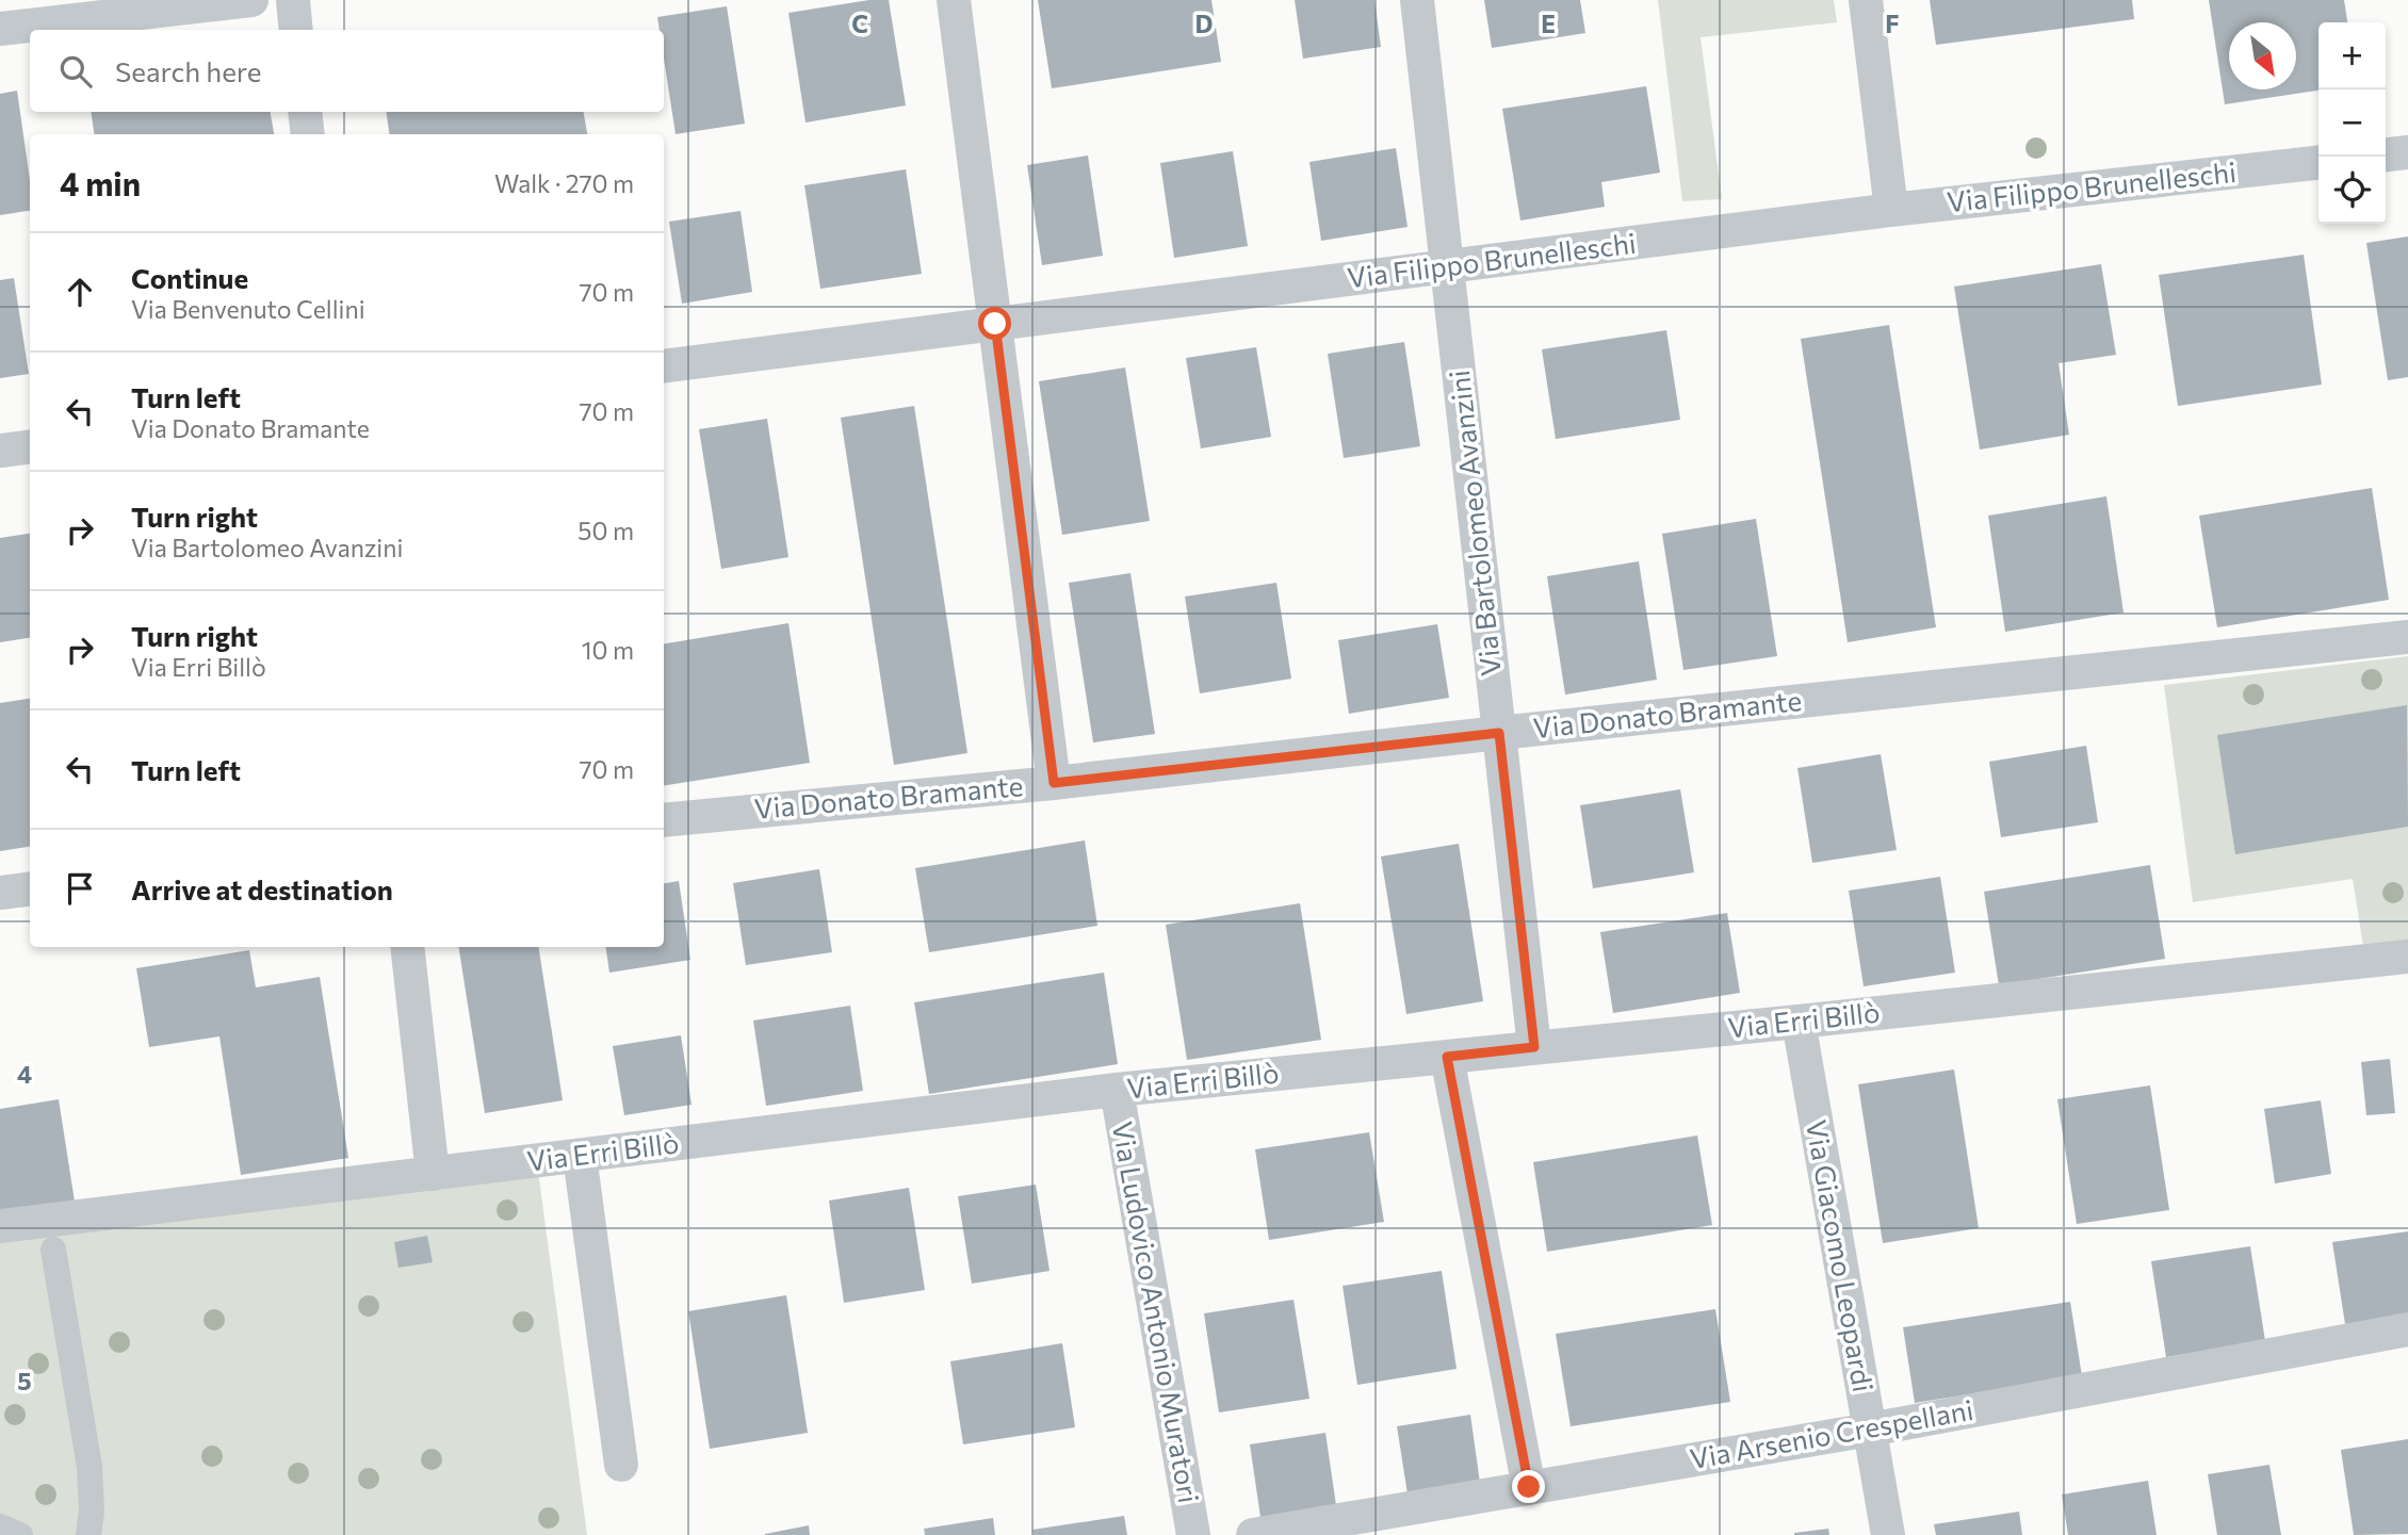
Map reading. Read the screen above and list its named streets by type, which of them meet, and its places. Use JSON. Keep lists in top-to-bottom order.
{
  "streets": {
    "street": [
      "Via Filippo Brunelleschi",
      "Via Bartolomeo Avanzini",
      "Via Donato Bramante",
      "Via Erri Billò",
      "Via Giacomo Leopardi",
      "Via Ludovico Antonio Muratori",
      "Via Arsenio Crespellani"
    ]
  },
  "crossings": [
    ["Via Filippo Brunelleschi", "Via Bartolomeo Avanzini"],
    ["Via Bartolomeo Avanzini", "Via Donato Bramante"],
    ["Via Bartolomeo Avanzini", "Via Erri Billò"],
    ["Via Erri Billò", "Via Giacomo Leopardi"],
    ["Via Erri Billò", "Via Ludovico Antonio Muratori"],
    ["Via Giacomo Leopardi", "Via Arsenio Crespellani"]
  ],
  "north": "bottom right",
  "page": {
    "map_buttons": ["+", "−"],
    "search": "Search here",
    "heading": ["4 min", "Walk · 270 m"],
    "list": [
      ["Continue", "Via Benvenuto Cellini", "70 m"],
      ["Turn left", "Via Donato Bramante", "70 m"],
      ["Turn right", "Via Bartolomeo Avanzini", "50 m"],
      ["Turn right", "Via Erri Billò", "10 m"],
      ["Turn left", "70 m"],
      "Arrive at destination"
    ]
  },
  "grid": {
    "columns": [
      "C",
      "D",
      "E",
      "F"
    ],
    "rows": ["4", "5"]
  }
}
